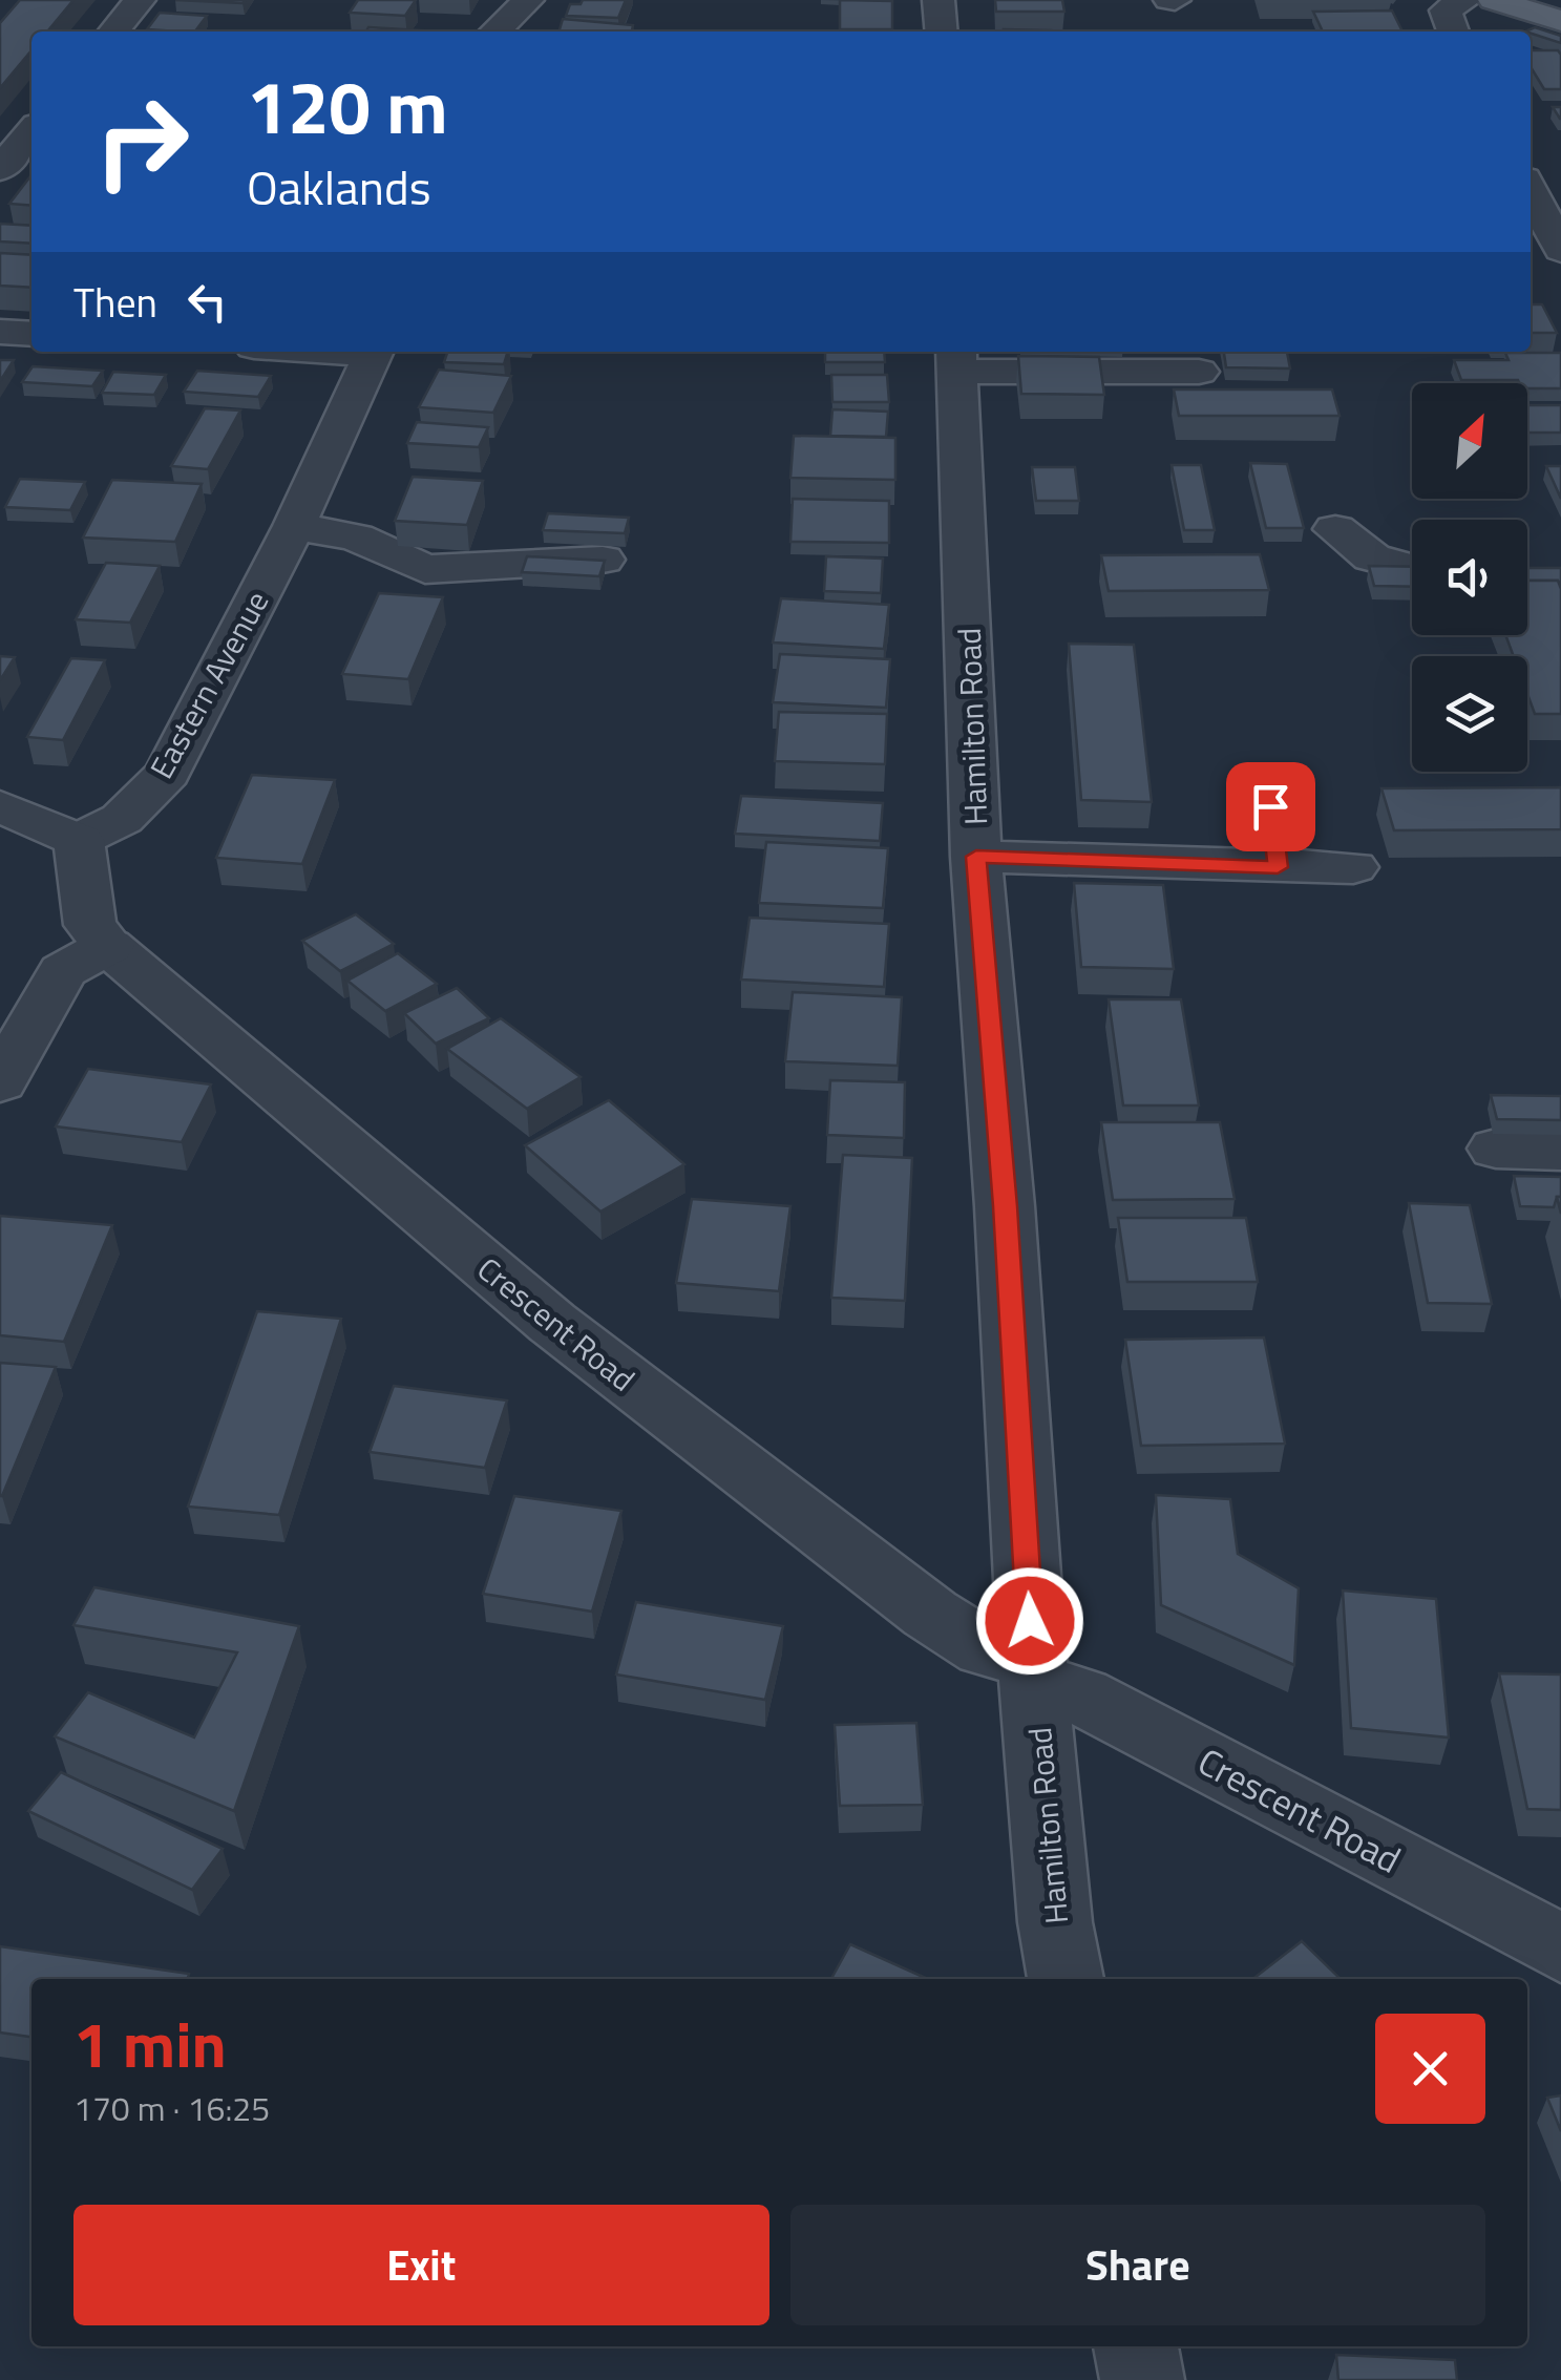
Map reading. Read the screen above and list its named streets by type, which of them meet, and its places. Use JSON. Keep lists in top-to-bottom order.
{
  "streets": {
    "street": ["Eastern Avenue", "Hamilton Road", "Crescent Road"]
  },
  "crossings": [
    ["Hamilton Road", "Crescent Road"]
  ],
  "north": "top right",
  "page": {
    "turn": ["120 m", "Oaklands"],
    "then": "Then",
    "heading": ["1 min", "170 m · 16:25"],
    "buttons": ["Exit", "Share"]
  }
}
